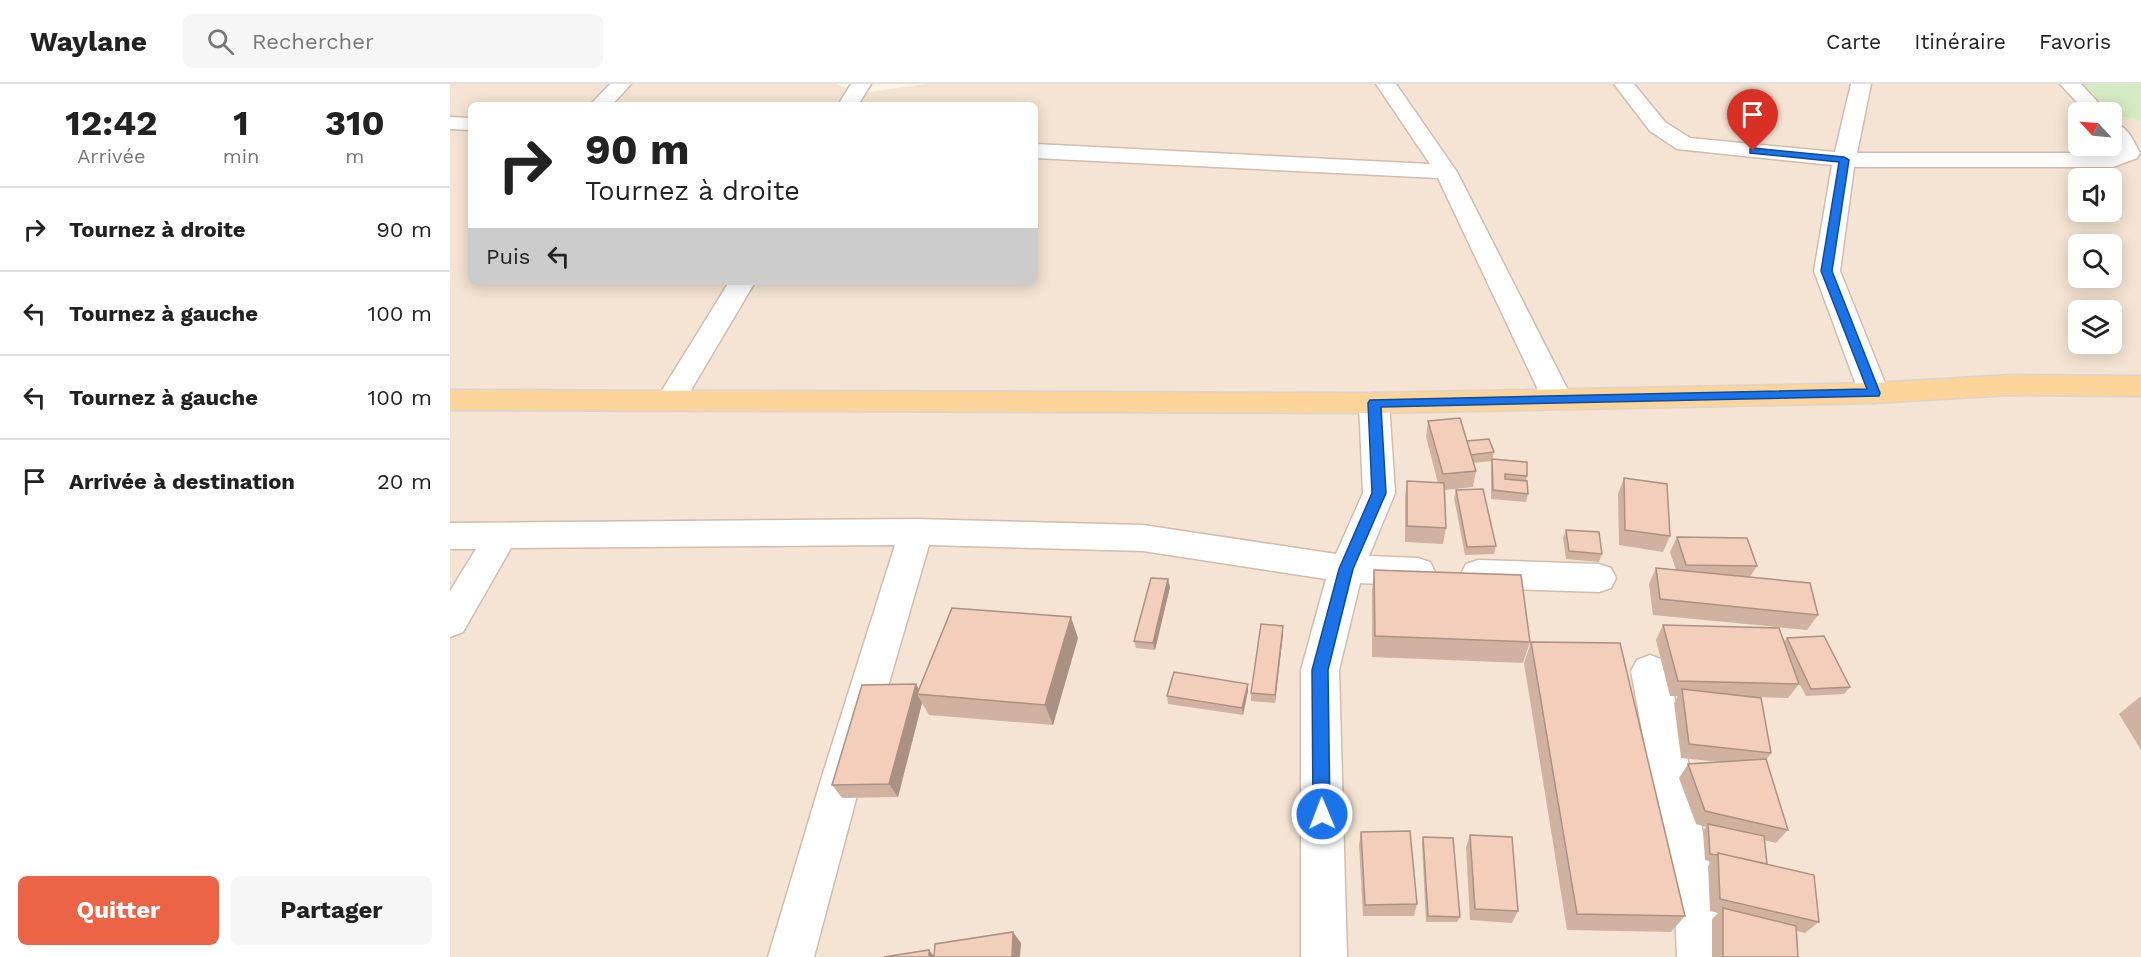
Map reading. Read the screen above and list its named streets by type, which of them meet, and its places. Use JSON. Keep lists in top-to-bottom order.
{
  "north": "top left",
  "page": {
    "header": "Waylane",
    "search": "Rechercher",
    "nav": ["Carte", "Itinéraire", "Favoris"],
    "eta": [
      "12:42",
      "Arrivée",
      "1",
      "min",
      "310",
      "m"
    ],
    "turn": ["90 m", "Tournez à droite"],
    "list": [
      {
        "name": "Tournez à droite",
        "value": "90 m"
      },
      {
        "name": "Tournez à gauche",
        "value": "100 m"
      },
      {
        "name": "Tournez à gauche",
        "value": "100 m"
      },
      {
        "name": "Arrivée à destination",
        "value": "20 m"
      }
    ],
    "then": "Puis",
    "buttons": ["Quitter", "Partager"]
  }
}
